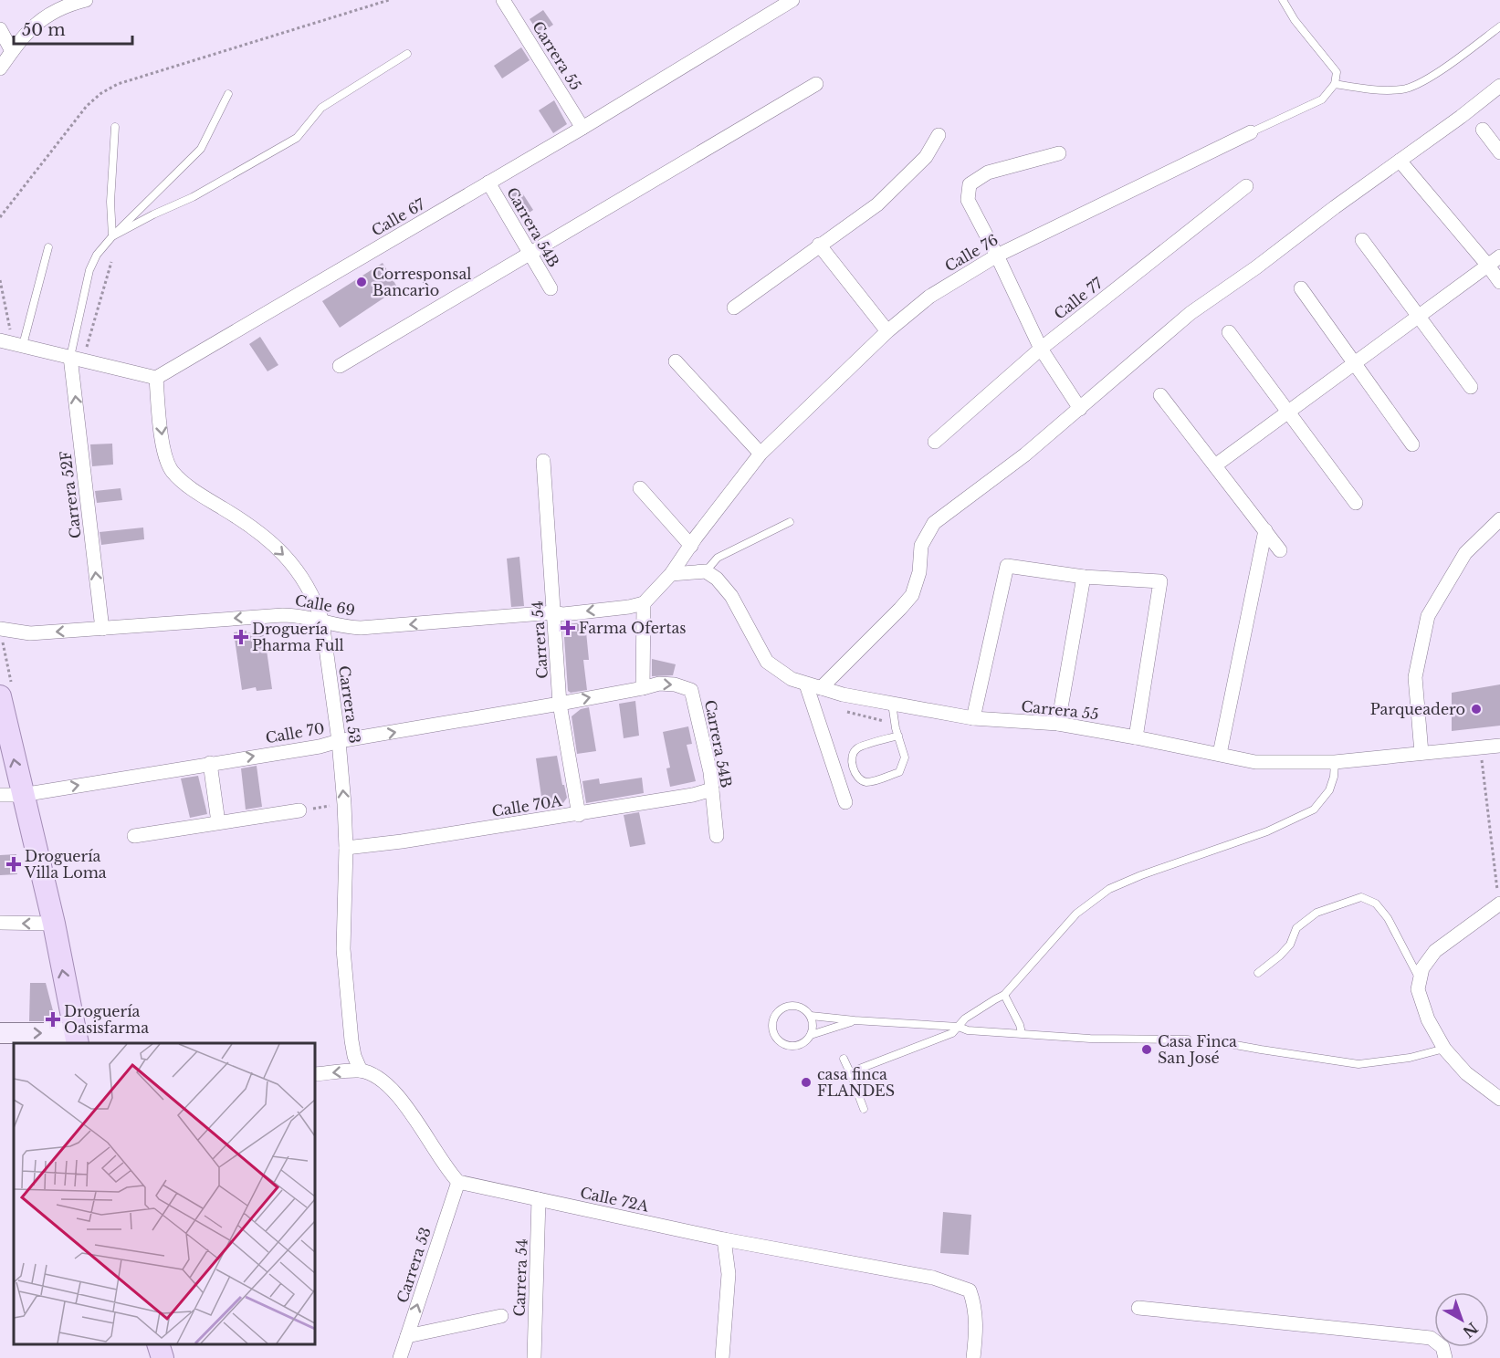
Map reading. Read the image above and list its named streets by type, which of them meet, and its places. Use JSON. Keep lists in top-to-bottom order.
{
  "streets": {
    "street": [
      "Carrera 55",
      "Calle 67",
      "Carrera 54B",
      "Calle 76",
      "Calle 77",
      "Carrera 52F",
      "Calle 69",
      "Carrera 54",
      "Carrera 53",
      "Calle 70",
      "Calle 70A",
      "Calle 72A"
    ]
  },
  "crossings": [
    ["Carrera 55", "Calle 67"],
    ["Calle 67", "Carrera 54B"],
    ["Calle 67", "Carrera 53"],
    ["Carrera 54B", "Calle 70"],
    ["Carrera 54B", "Calle 70A"],
    ["Calle 76", "Calle 69"],
    ["Carrera 52F", "Calle 69"],
    ["Calle 69", "Carrera 54"],
    ["Calle 69", "Carrera 53"],
    ["Carrera 54", "Calle 70"],
    ["Carrera 54", "Calle 70A"],
    ["Carrera 54", "Calle 72A"],
    ["Carrera 53", "Calle 70"],
    ["Carrera 53", "Calle 70A"],
    ["Carrera 53", "Calle 72A"]
  ],
  "one_way": ["Carrera 52F", "Calle 69", "Calle 70"],
  "places": {
    "other": [
      "Corresponsal Bancarìo",
      "Parqueadero",
      "Casa Finca San José",
      "casa finca FLANDES"
    ],
    "health": [
      "Farma Ofertas",
      "Droguería Pharma Full",
      "Droguería Villa Loma",
      "Droguería Oasisfarma"
    ]
  },
  "scale_bar": "50 m",
  "north": "bottom right"
}
